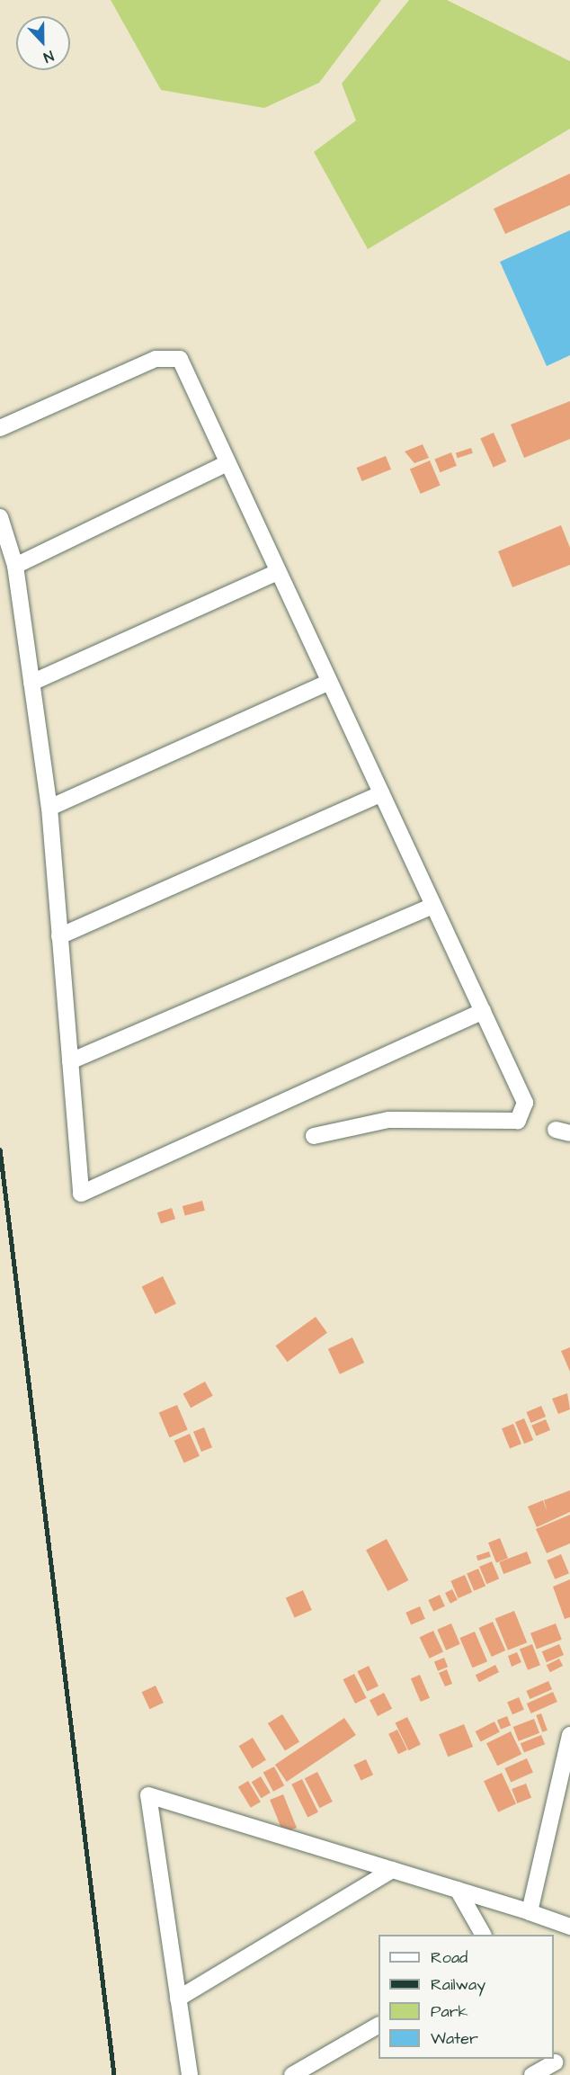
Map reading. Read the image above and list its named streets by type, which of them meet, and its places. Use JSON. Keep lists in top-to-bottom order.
{
  "legend": [
    "Road",
    "Railway",
    "Park",
    "Water"
  ],
  "north": "bottom"
}
